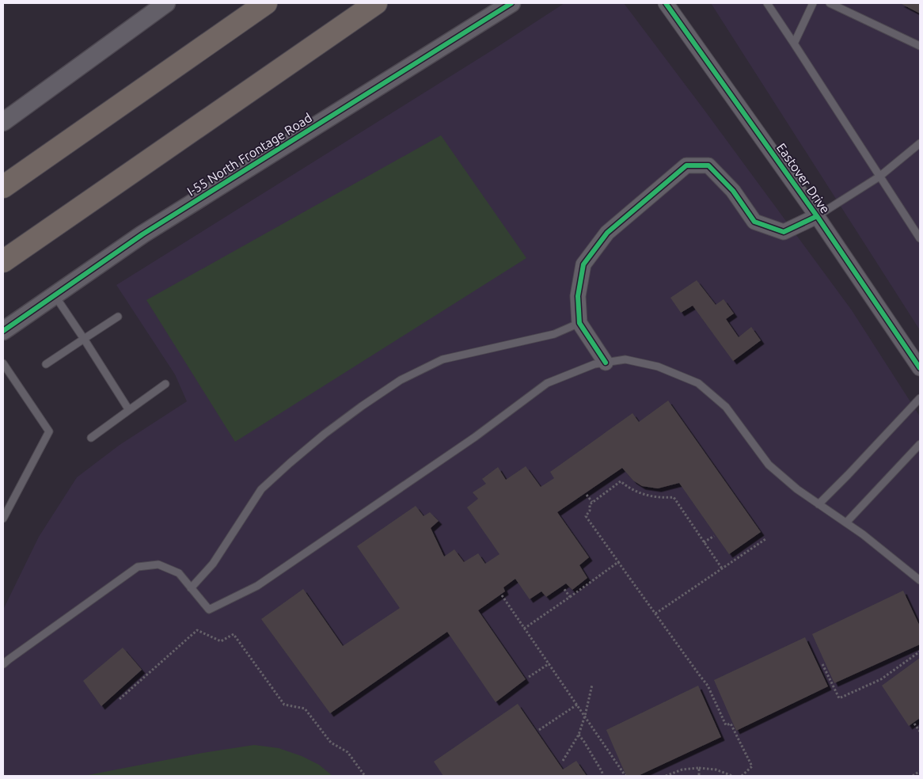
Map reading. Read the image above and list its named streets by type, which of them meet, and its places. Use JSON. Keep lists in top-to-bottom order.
{
  "streets": {
    "street": ["I-55 North Frontage Road", "Eastover Drive"]
  }
}
